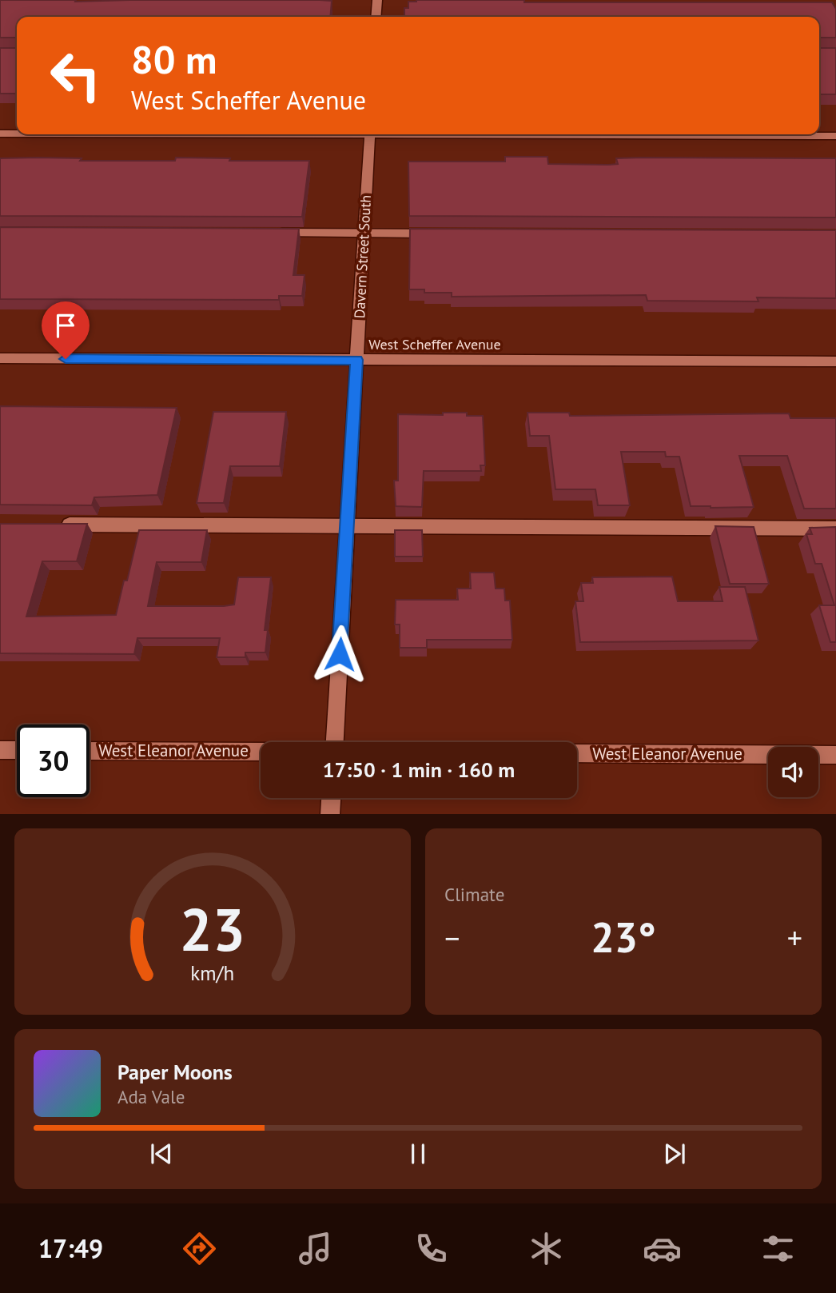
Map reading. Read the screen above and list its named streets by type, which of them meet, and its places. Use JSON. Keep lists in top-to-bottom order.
{
  "streets": {
    "street": ["Davern Street South", "West Scheffer Avenue", "West Eleanor Avenue"]
  },
  "crossings": [
    ["Davern Street South", "West Scheffer Avenue"]
  ],
  "page": {
    "turn": ["80 m", "West Scheffer Avenue"],
    "limit": "30",
    "trip": "17:50 · 1 min · 160 m",
    "tile": "Climate",
    "heat": ["−", "23°", "+"],
    "song": ["Paper Moons", "Ada Vale"],
    "tabs": "17:49",
    "gauge": ["23", "km/h"]
  }
}
